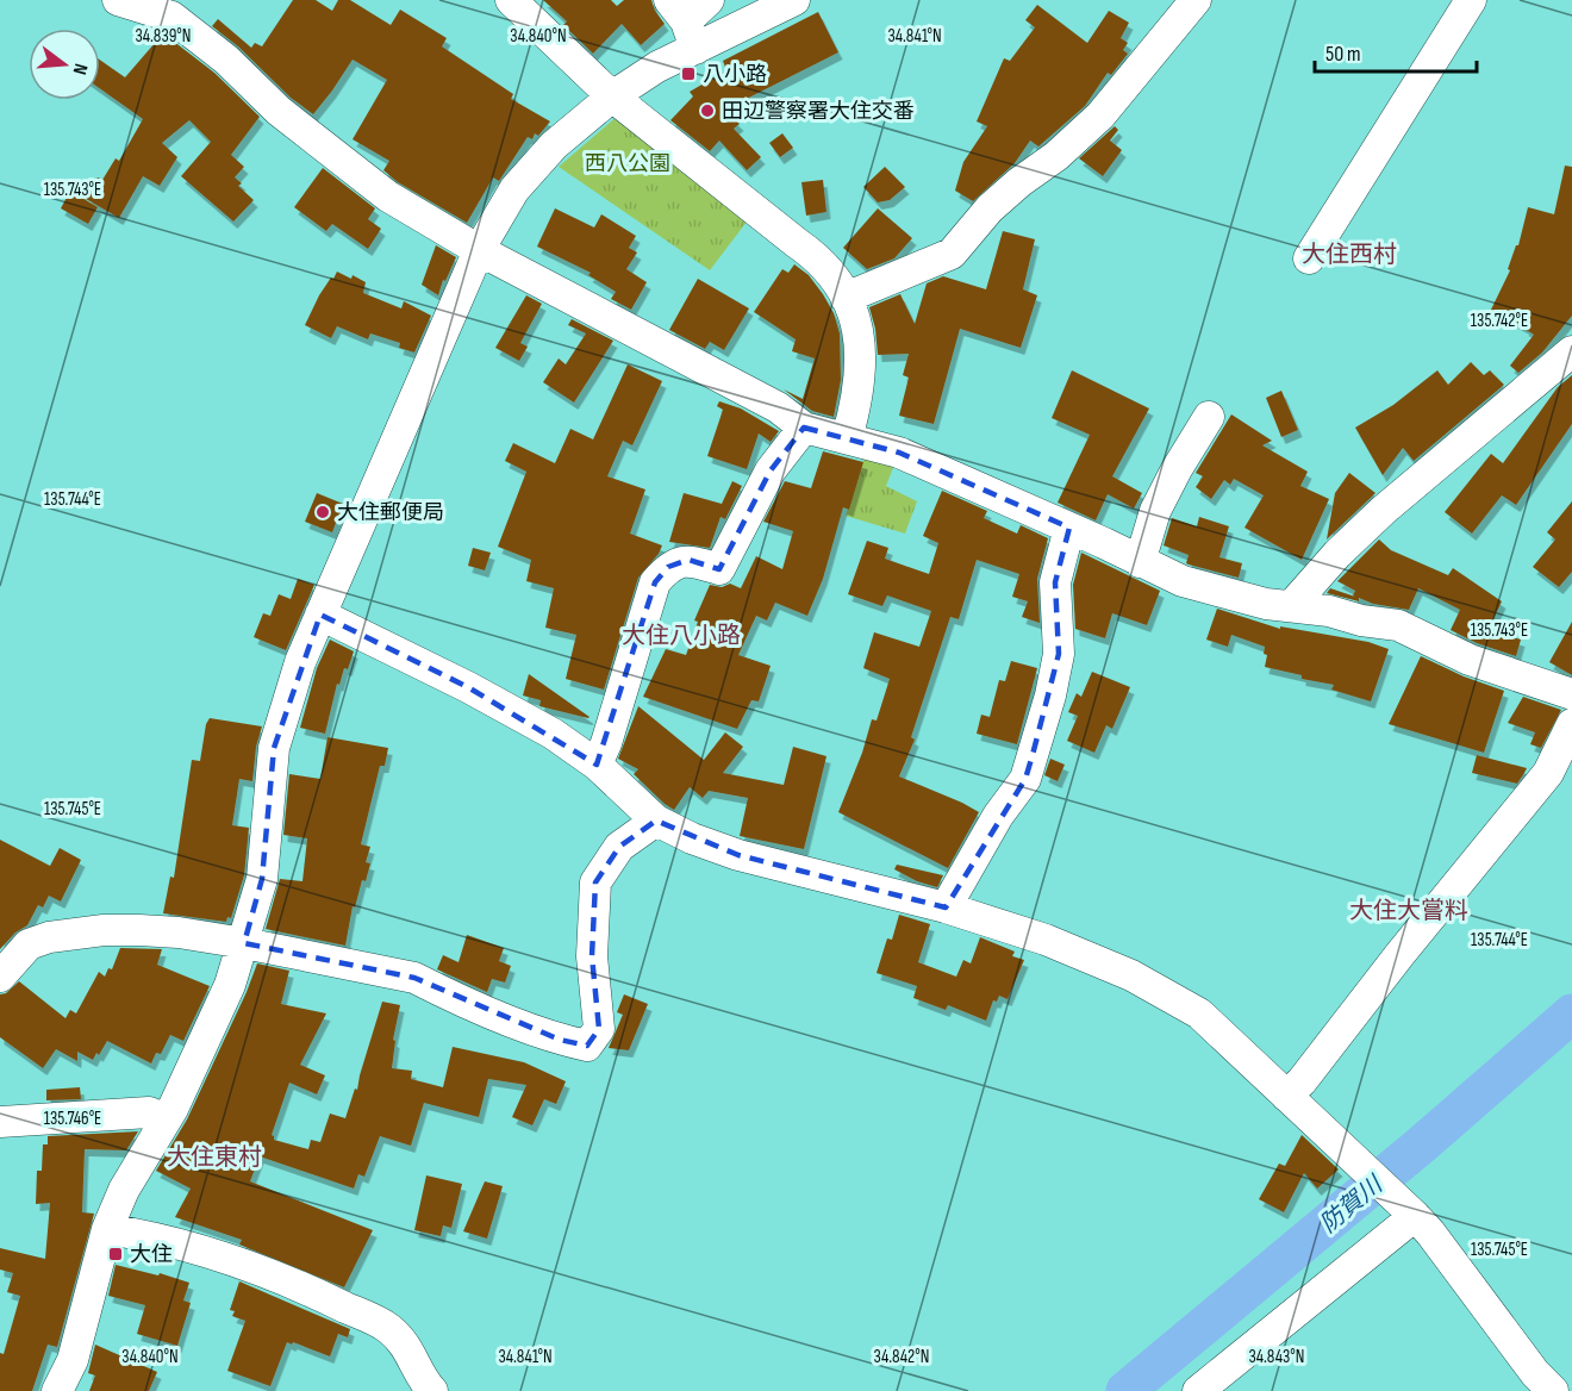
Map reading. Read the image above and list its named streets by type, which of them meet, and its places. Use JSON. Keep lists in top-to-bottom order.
{
  "districts": [
    "大住西村",
    "大住八小路",
    "大住大嘗料",
    "大住東村"
  ],
  "water": ["防賀川"],
  "parks": ["西八公園"],
  "places": {
    "transit": ["八小路", "大住"],
    "other": ["田辺警察署大住交番", "大住郵便局"]
  },
  "scale_bar": "50 m",
  "north": "right",
  "coordinates": [
    "34.839°N",
    "34.840°N",
    "34.841°N",
    "135.743°E",
    "135.742°E",
    "135.744°E",
    "135.745°E",
    "135.746°E",
    "34.842°N",
    "34.843°N"
  ]
}
